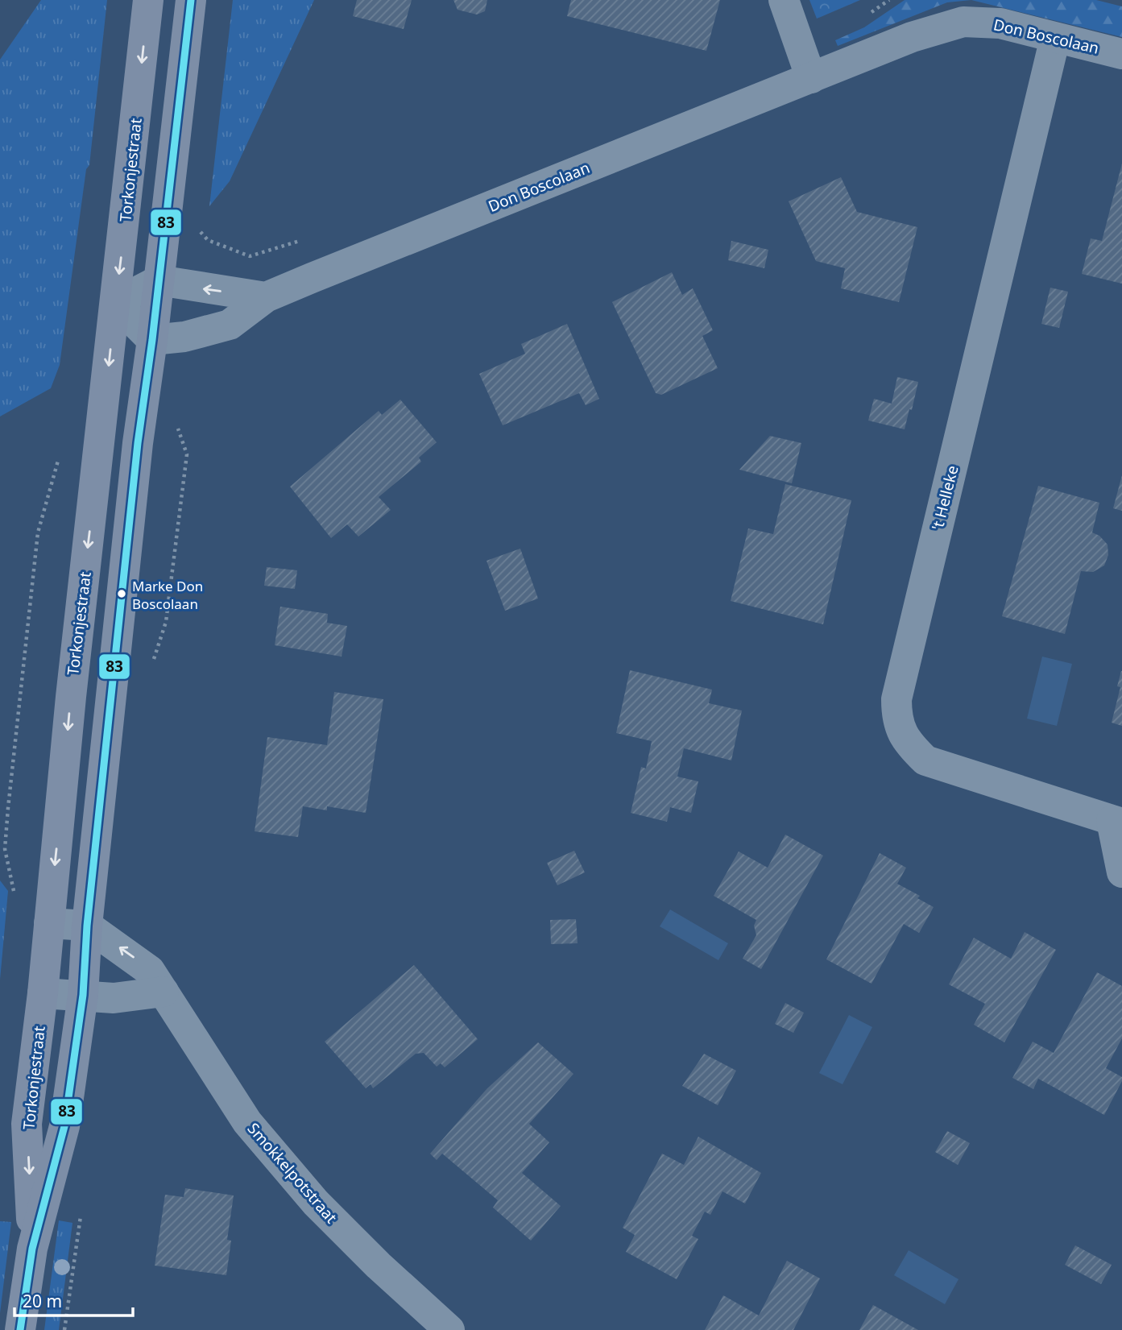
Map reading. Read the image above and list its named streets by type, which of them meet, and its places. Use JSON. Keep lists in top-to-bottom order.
{
  "streets": {
    "main road": ["Torkonjestraat"],
    "street": ["Don Boscolaan", "'t Helleke", "Smokkelpotstraat"]
  },
  "crossings": [
    ["Don Boscolaan", "Torkonjestraat"],
    ["Don Boscolaan", "'t Helleke"],
    ["Torkonjestraat", "Smokkelpotstraat"]
  ],
  "places": ["Marke Don Boscolaan"],
  "lines": ["transit line 83"],
  "scale_bar": "20 m"
}
